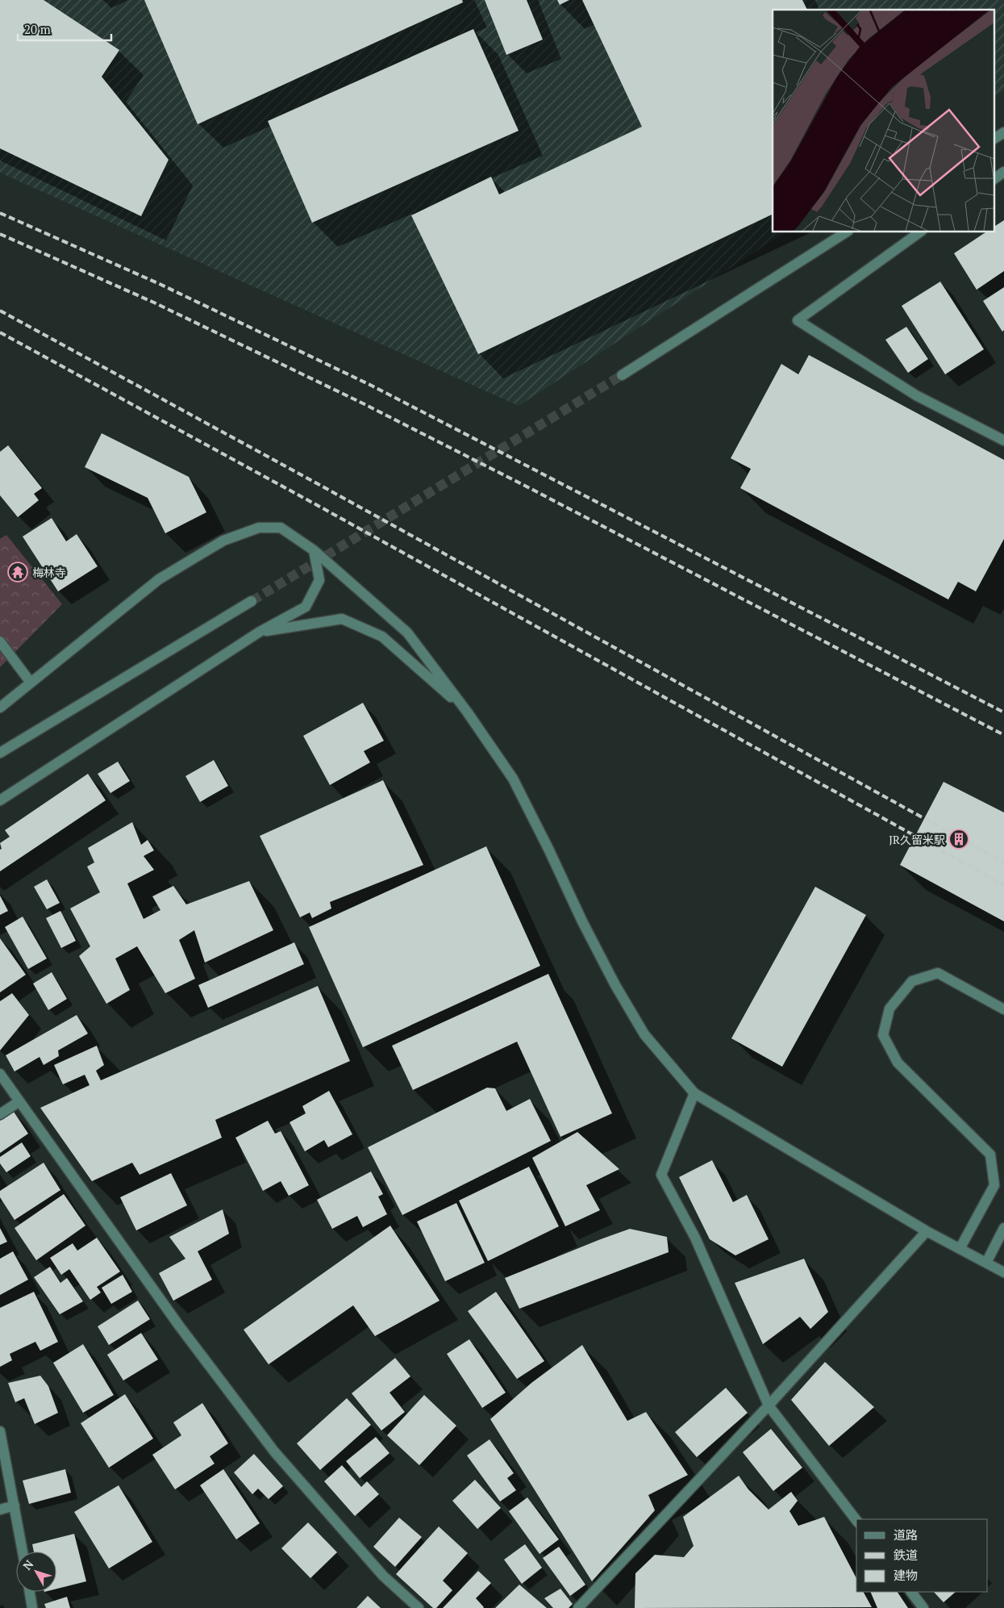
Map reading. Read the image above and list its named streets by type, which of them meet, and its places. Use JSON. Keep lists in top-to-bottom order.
{
  "places": {
    "temple": ["梅林寺"],
    "building": ["JR久留米駅"]
  },
  "legend": ["道路", "鉄道", "建物"],
  "scale_bar": "20 m",
  "north": "top left"
}
